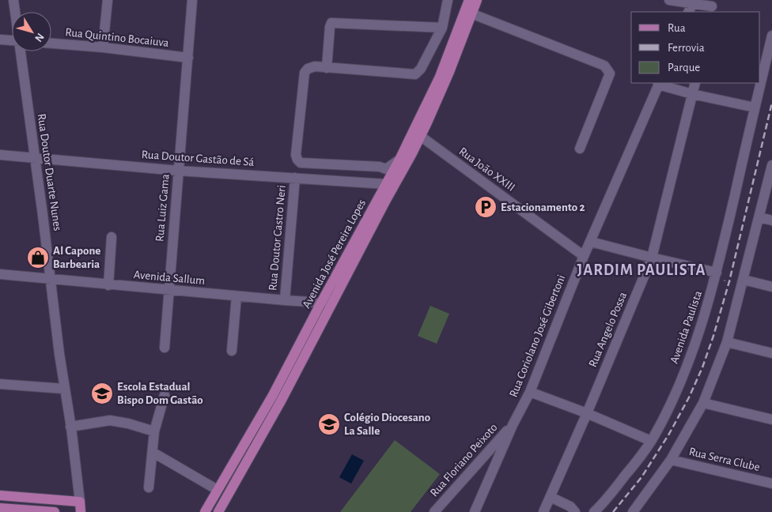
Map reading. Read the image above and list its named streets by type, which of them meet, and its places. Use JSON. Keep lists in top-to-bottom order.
{
  "streets": {
    "main road": ["Avenida José Pereira Lopes"],
    "street": [
      "Rua Quintino Bocaiuva",
      "Rua Doutor Gastão de Sá",
      "Rua João XXIII",
      "Rua Doutor Duarte Nunes",
      "Rua Luiz Gama",
      "Rua Doutor Castro Neri",
      "Avenida Sallum",
      "Avenida Paulista",
      "Rua Angelo Possa",
      "Rua Coriolano José Gibertoni",
      "Rua Serra Clube",
      "Rua Floriano Peixoto"
    ]
  },
  "crossings": [
    ["Rua Quintino Bocaiuva", "Rua Luiz Gama"],
    ["Rua Doutor Gastão de Sá", "Rua Doutor Duarte Nunes"],
    ["Rua Doutor Gastão de Sá", "Rua Luiz Gama"],
    ["Rua Doutor Gastão de Sá", "Rua Doutor Castro Neri"],
    ["Rua Doutor Gastão de Sá", "Avenida José Pereira Lopes"],
    ["Rua João XXIII", "Avenida José Pereira Lopes"],
    ["Rua João XXIII", "Rua Coriolano José Gibertoni"],
    ["Rua Doutor Duarte Nunes", "Avenida Sallum"],
    ["Rua Luiz Gama", "Avenida Sallum"],
    ["Rua Doutor Castro Neri", "Avenida Sallum"],
    ["Avenida José Pereira Lopes", "Avenida Sallum"],
    ["Rua Coriolano José Gibertoni", "Rua Floriano Peixoto"]
  ],
  "districts": ["JARDIM PAULISTA"],
  "places": {
    "parking": ["Estacionamento 2"],
    "shop": ["Al Capone Barbearia"],
    "school or university": ["Escola Estadual Bispo Dom Gastão", "Colégio Diocesano La Salle"]
  },
  "legend": ["Rua", "Ferrovia", "Parque"],
  "north": "bottom right"
}
